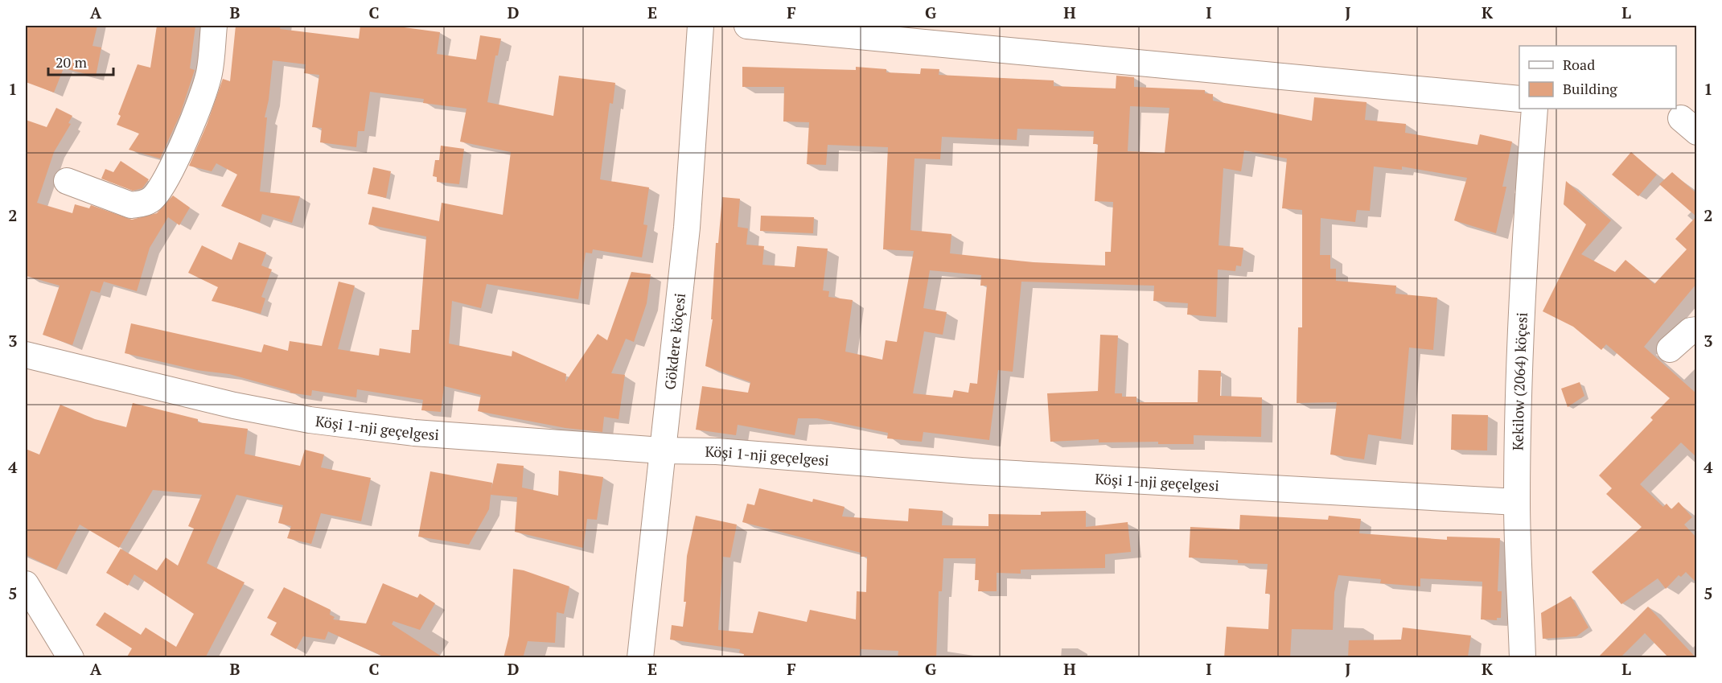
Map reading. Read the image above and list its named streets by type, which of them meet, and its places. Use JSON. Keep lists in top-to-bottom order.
{
  "streets": {
    "street": ["Gökdere köçesi", "Kekilow (2064) köçesi", "Köşi 1-nji geçelgesi"]
  },
  "crossings": [
    ["Gökdere köçesi", "Köşi 1-nji geçelgesi"],
    ["Kekilow (2064) köçesi", "Köşi 1-nji geçelgesi"]
  ],
  "legend": ["Road", "Building"],
  "scale_bar": "20 m",
  "grid": {
    "columns": [
      "A",
      "B",
      "C",
      "D",
      "E",
      "F",
      "G",
      "H",
      "I",
      "J",
      "K",
      "L"
    ],
    "rows": [
      "1",
      "2",
      "3",
      "4",
      "5"
    ]
  }
}
